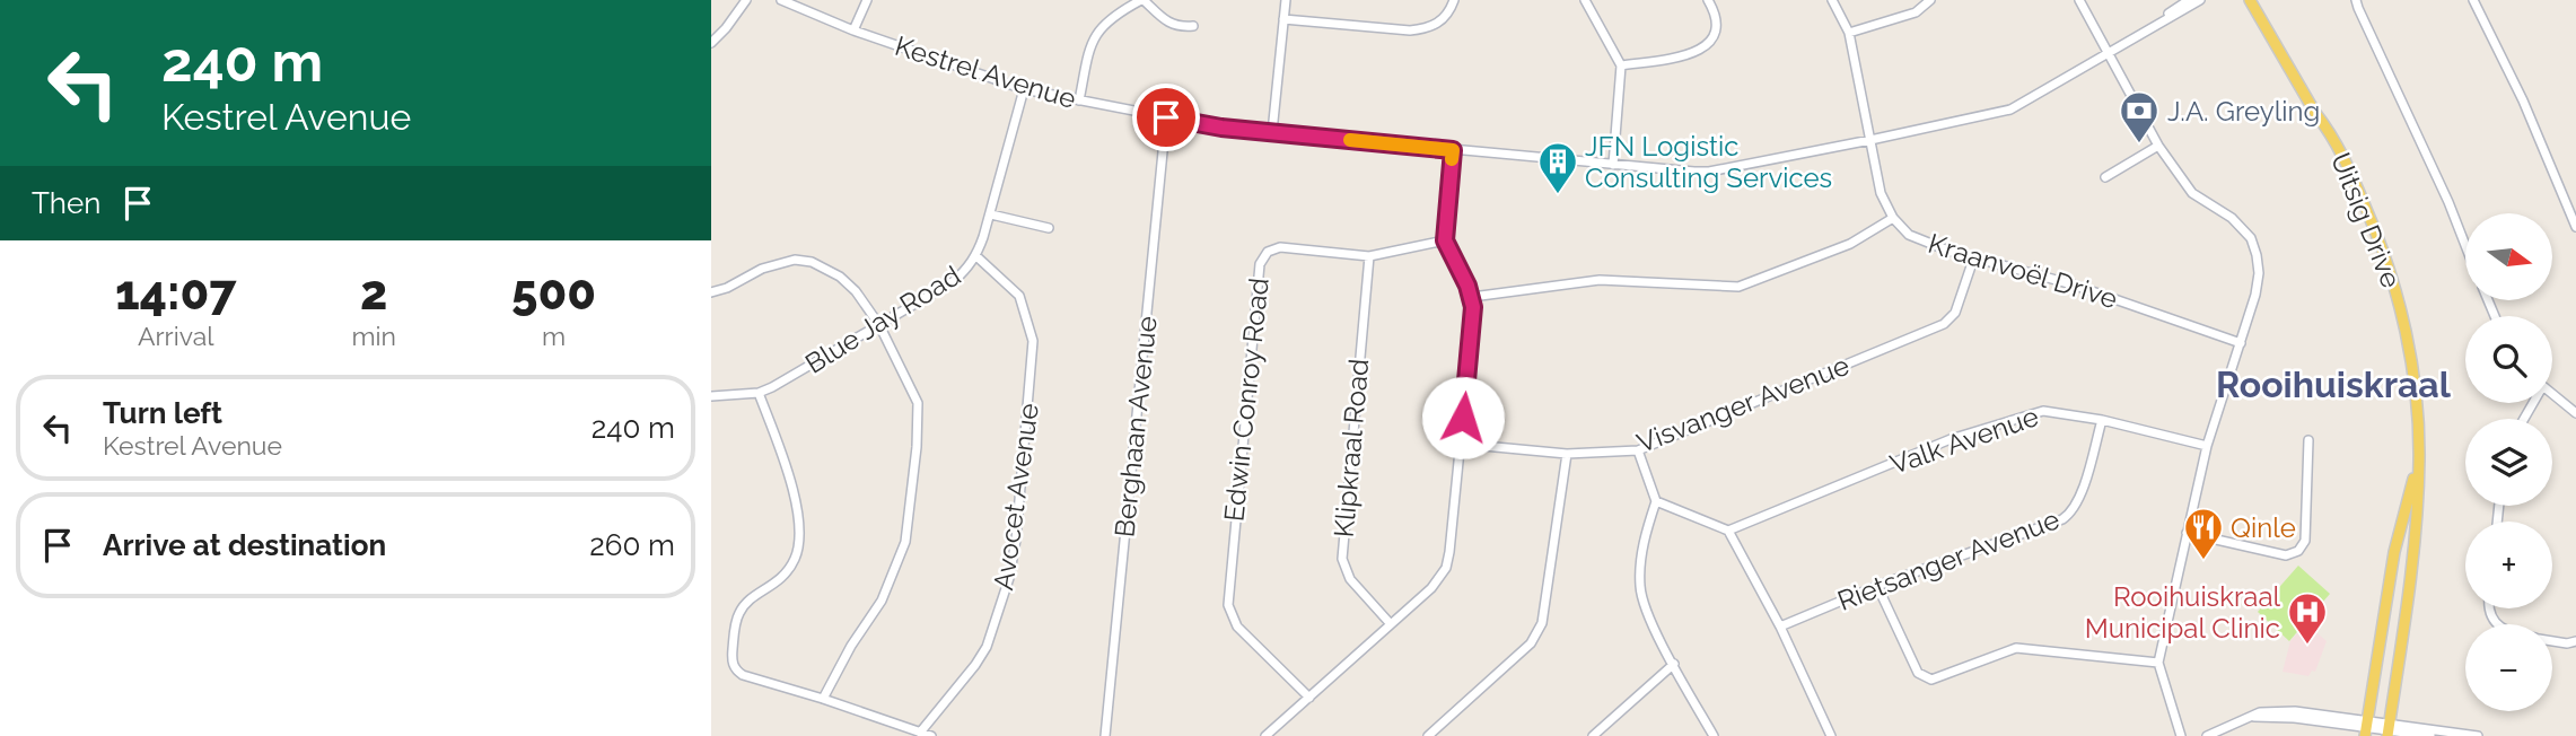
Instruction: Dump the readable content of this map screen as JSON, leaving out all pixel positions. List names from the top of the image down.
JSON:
{
  "streets": {
    "main road": ["Uitsig Drive"],
    "street": [
      "Kestrel Avenue",
      "Kraanvoël Drive",
      "Blue Jay Road",
      "Edwin Conroy Road",
      "Visvanger Avenue",
      "Berghaan Avenue",
      "Valk Avenue",
      "Klipkraal Road",
      "Avocet Avenue",
      "Rietsanger Avenue"
    ]
  },
  "crossings": [
    ["Kestrel Avenue", "Blue Jay Road"],
    ["Kestrel Avenue", "Berghaan Avenue"],
    ["Kraanvoël Drive", "Visvanger Avenue"],
    ["Blue Jay Road", "Avocet Avenue"],
    ["Edwin Conroy Road", "Klipkraal Road"],
    ["Valk Avenue", "Rietsanger Avenue"]
  ],
  "districts": ["Rooihuiskraal"],
  "places": {
    "bank": ["J.A. Greyling"],
    "building": ["JFN Logistic Consulting Services"],
    "restaurant": ["Qinle"],
    "hospital": ["Rooihuiskraal Municipal Clinic"]
  },
  "north": "right",
  "page": {
    "turn": ["240 m", "Kestrel Avenue"],
    "then": "Then",
    "map_buttons": ["+", "−"],
    "eta": [
      "14:07",
      "Arrival",
      "2",
      "min",
      "500",
      "m"
    ],
    "list": [
      {
        "name": "Turn left",
        "note": "Kestrel Avenue",
        "value": "240 m"
      },
      {
        "name": "Arrive at destination",
        "value": "260 m"
      }
    ]
  }
}
